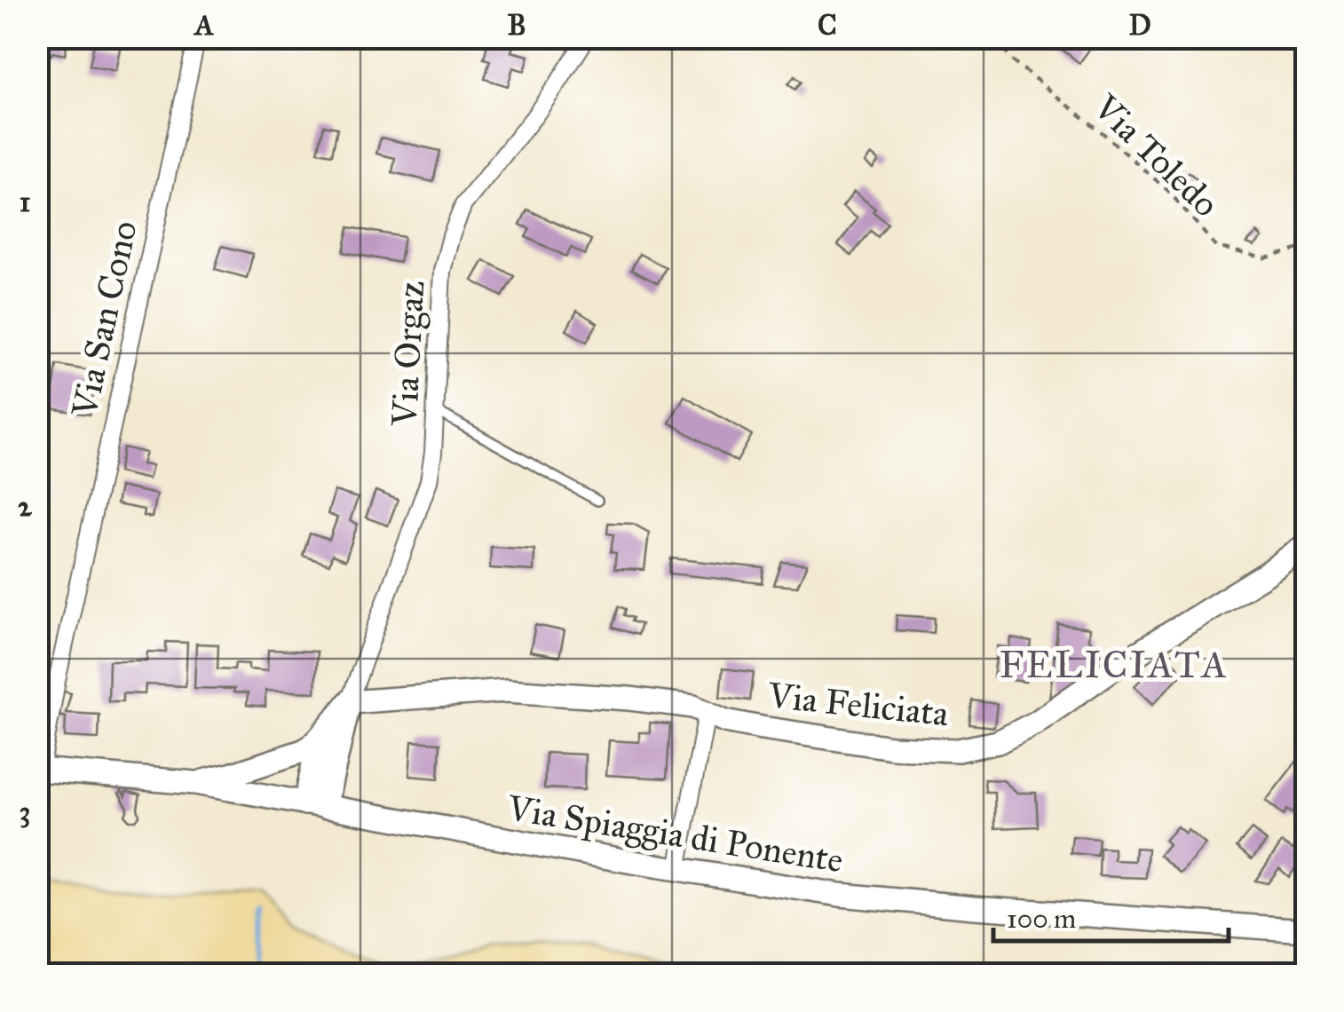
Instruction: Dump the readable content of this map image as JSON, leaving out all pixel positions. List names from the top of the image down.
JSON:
{
  "streets": {
    "street": [
      "Via San Cono",
      "Via Orgaz",
      "Via Feliciata",
      "Via Spiaggia di Ponente"
    ],
    "path": ["Via Toledo"]
  },
  "crossings": [
    ["Via San Cono", "Via Spiaggia di Ponente"],
    ["Via Orgaz", "Via Feliciata"]
  ],
  "districts": ["FELICIATA"],
  "scale_bar": "100 m",
  "grid": {
    "columns": [
      "A",
      "B",
      "C",
      "D"
    ],
    "rows": ["1", "2", "3"]
  }
}
